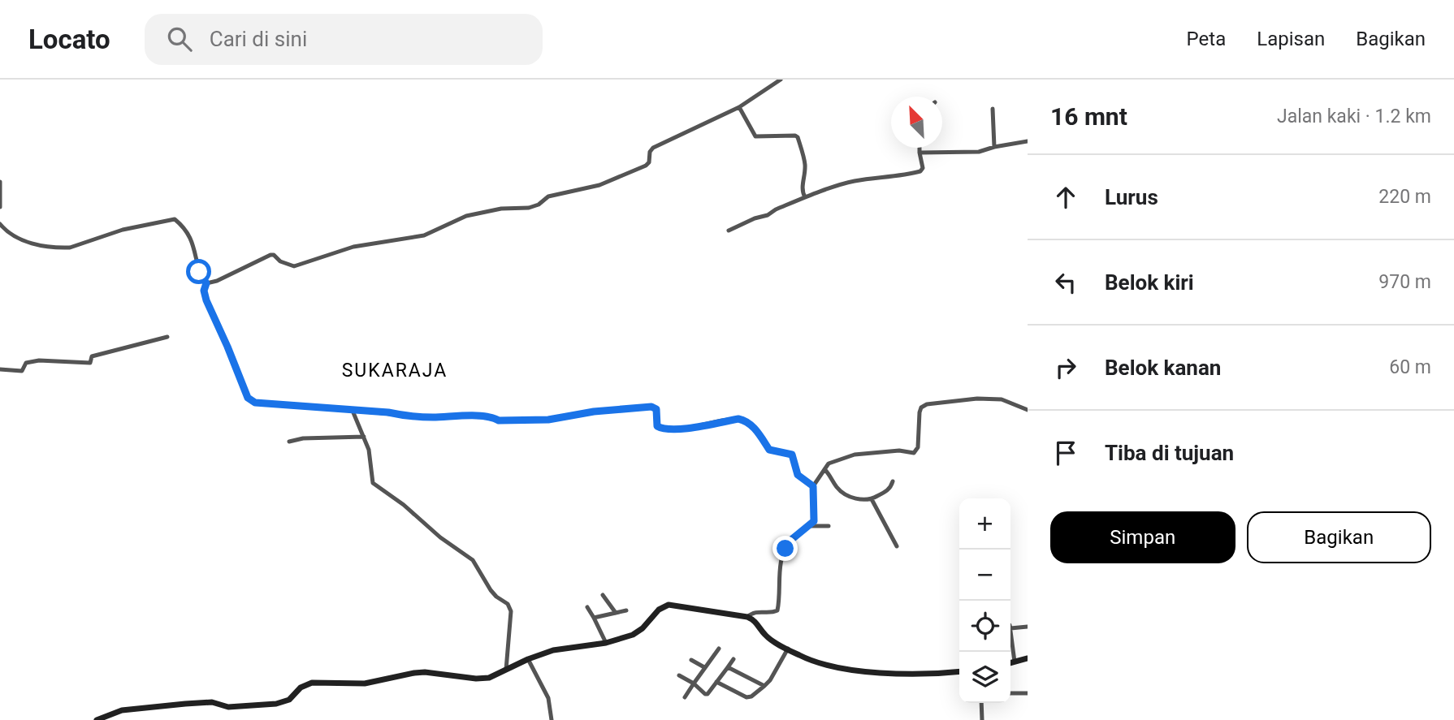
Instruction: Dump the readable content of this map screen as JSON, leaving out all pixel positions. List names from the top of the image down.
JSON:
{
  "districts": ["SUKARAJA"],
  "north": "top left",
  "page": {
    "header": "Locato",
    "search": "Cari di sini",
    "nav": ["Peta", "Lapisan", "Bagikan"],
    "heading": ["16 mnt", "Jalan kaki · 1.2 km"],
    "list": [
      ["Lurus", "220 m"],
      ["Belok kiri", "970 m"],
      ["Belok kanan", "60 m"],
      "Tiba di tujuan"
    ],
    "buttons": ["Simpan", "Bagikan"],
    "map_buttons": ["+", "−"]
  }
}
